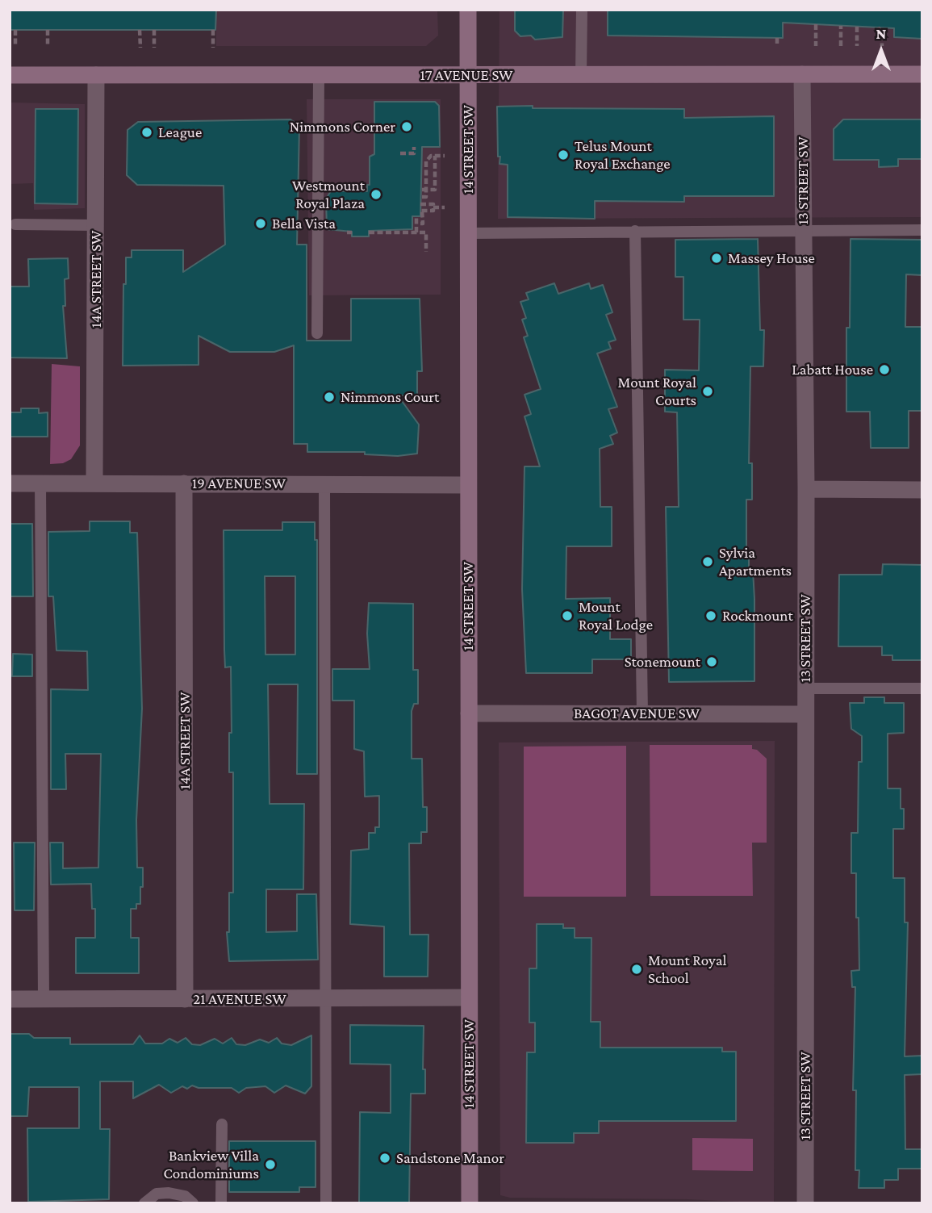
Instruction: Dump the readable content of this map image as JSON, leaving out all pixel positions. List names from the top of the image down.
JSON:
{
  "streets": {
    "main road": ["17 AVENUE SW", "14 STREET SW"],
    "street": [
      "13 STREET SW",
      "14A STREET SW",
      "19 AVENUE SW",
      "BAGOT AVENUE SW",
      "21 AVENUE SW"
    ]
  },
  "crossings": [
    ["17 AVENUE SW", "14 STREET SW"],
    ["17 AVENUE SW", "13 STREET SW"],
    ["17 AVENUE SW", "14A STREET SW"],
    ["14 STREET SW", "19 AVENUE SW"],
    ["14 STREET SW", "BAGOT AVENUE SW"],
    ["14 STREET SW", "21 AVENUE SW"],
    ["13 STREET SW", "BAGOT AVENUE SW"],
    ["14A STREET SW", "19 AVENUE SW"],
    ["14A STREET SW", "21 AVENUE SW"]
  ],
  "places": [
    "Nimmons Corner",
    "League",
    "Telus Mount Royal Exchange",
    "Westmount Royal Plaza",
    "Bella Vista",
    "Massey House",
    "Labatt House",
    "Mount Royal Courts",
    "Nimmons Court",
    "Sylvia Apartments",
    "Mount Royal Lodge",
    "Rockmount",
    "Stonemount",
    "Mount Royal School",
    "Sandstone Manor",
    "Bankview Villa Condominiums"
  ],
  "north": "top"
}
